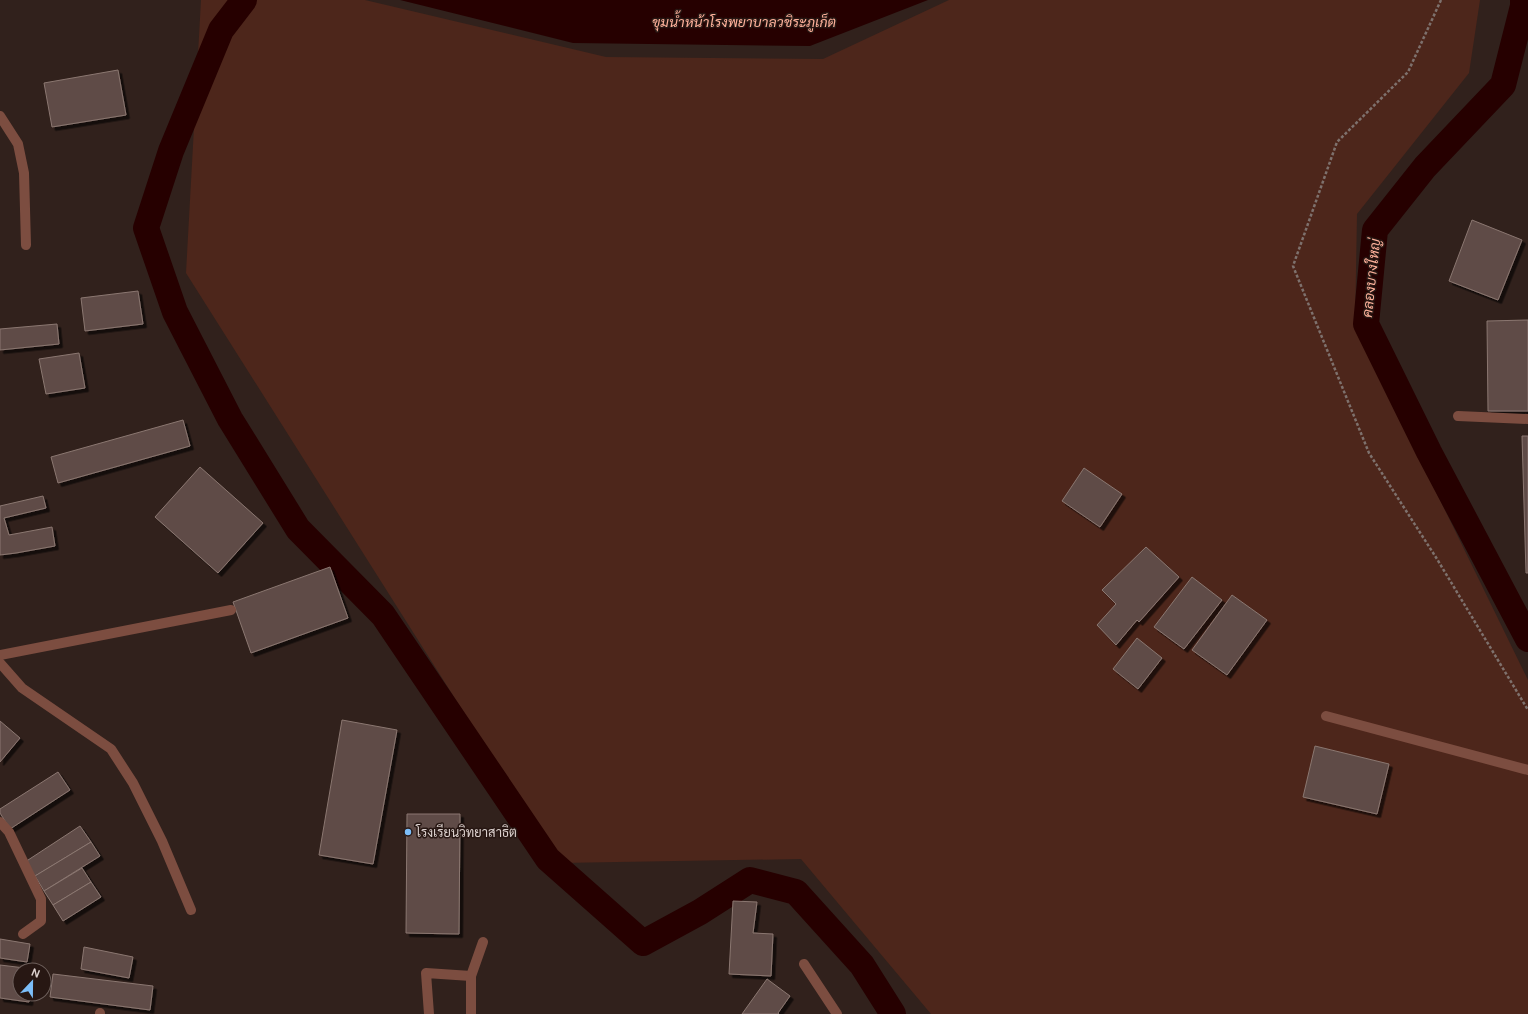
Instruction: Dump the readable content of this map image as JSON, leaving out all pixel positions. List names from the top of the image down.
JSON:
{
  "water": ["ขุมน้ำหน้าโรงพยาบาลวชิระภูเก็ต", "คลองบางใหญ่"],
  "places": ["โรงเรียนวิทยาสาธิต"],
  "north": "top"
}
